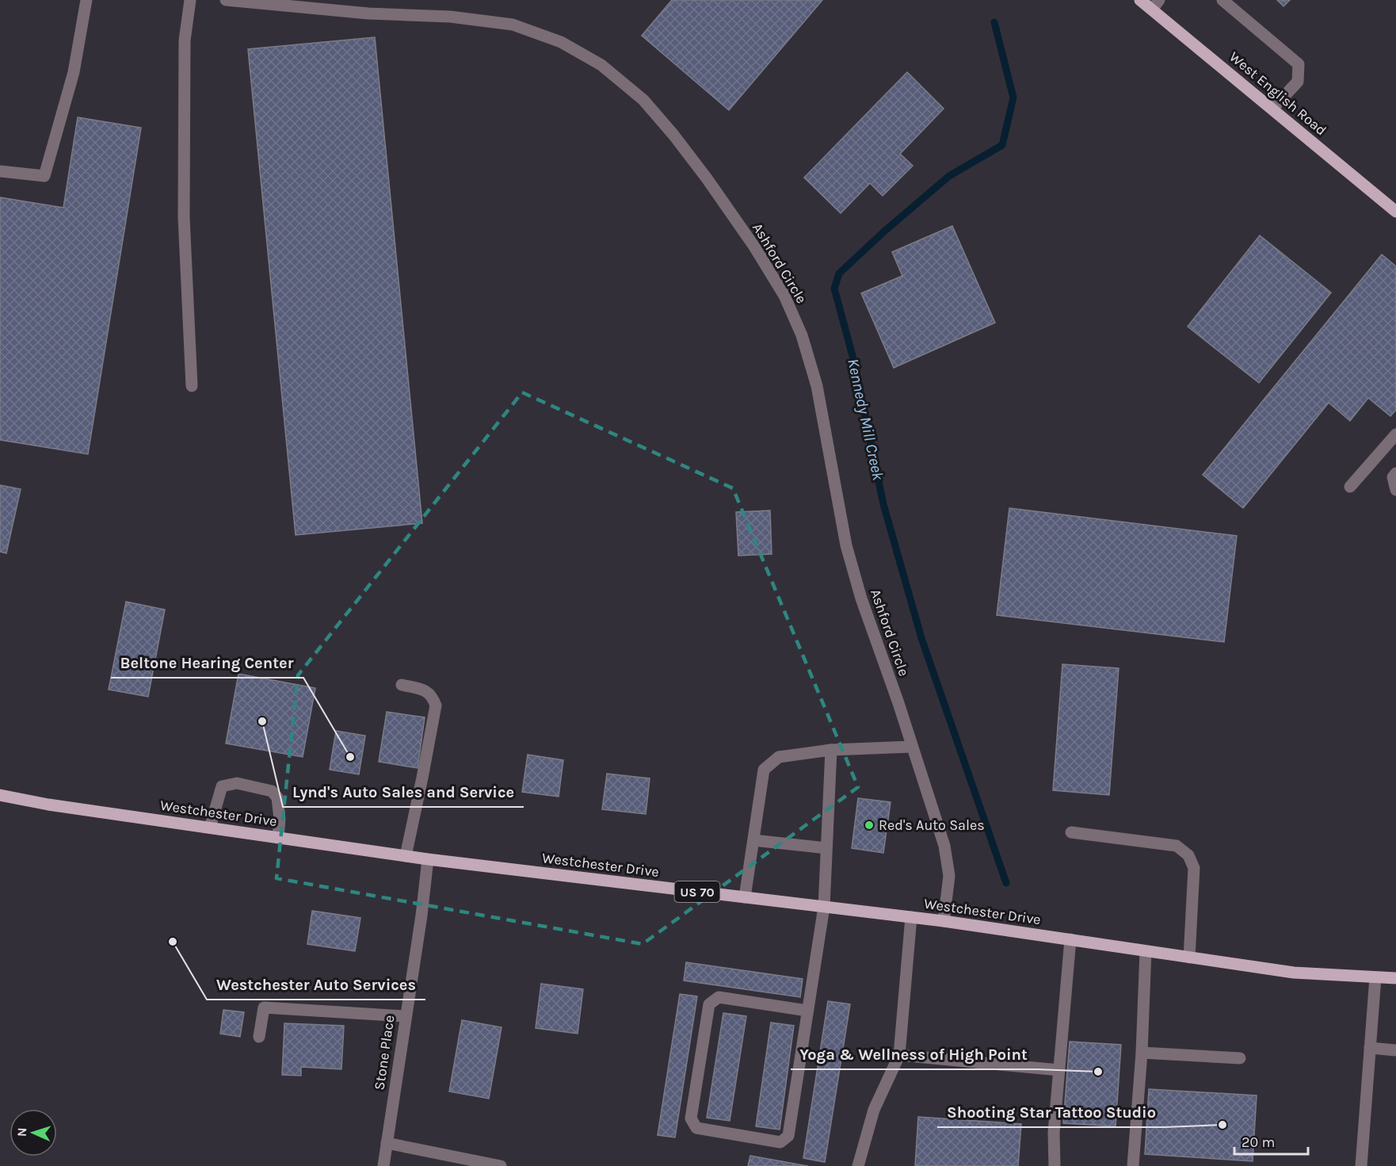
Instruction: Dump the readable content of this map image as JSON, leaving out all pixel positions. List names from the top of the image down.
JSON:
{
  "streets": {
    "main road": ["West English Road", "Westchester Drive", "US 70"],
    "street": ["Ashford Circle", "Stone Place"]
  },
  "crossings": [
    ["Ashford Circle", "Westchester Drive"],
    ["Westchester Drive", "Stone Place"]
  ],
  "water": ["Kennedy Mill Creek"],
  "places": [
    "Lynd's Auto Sales and Service",
    "Beltone Hearing Center",
    "Red's Auto Sales",
    "Westchester Auto Services",
    "Yoga & Wellness of High Point",
    "Shooting Star Tattoo Studio"
  ],
  "scale_bar": "20 m",
  "north": "left"
}
